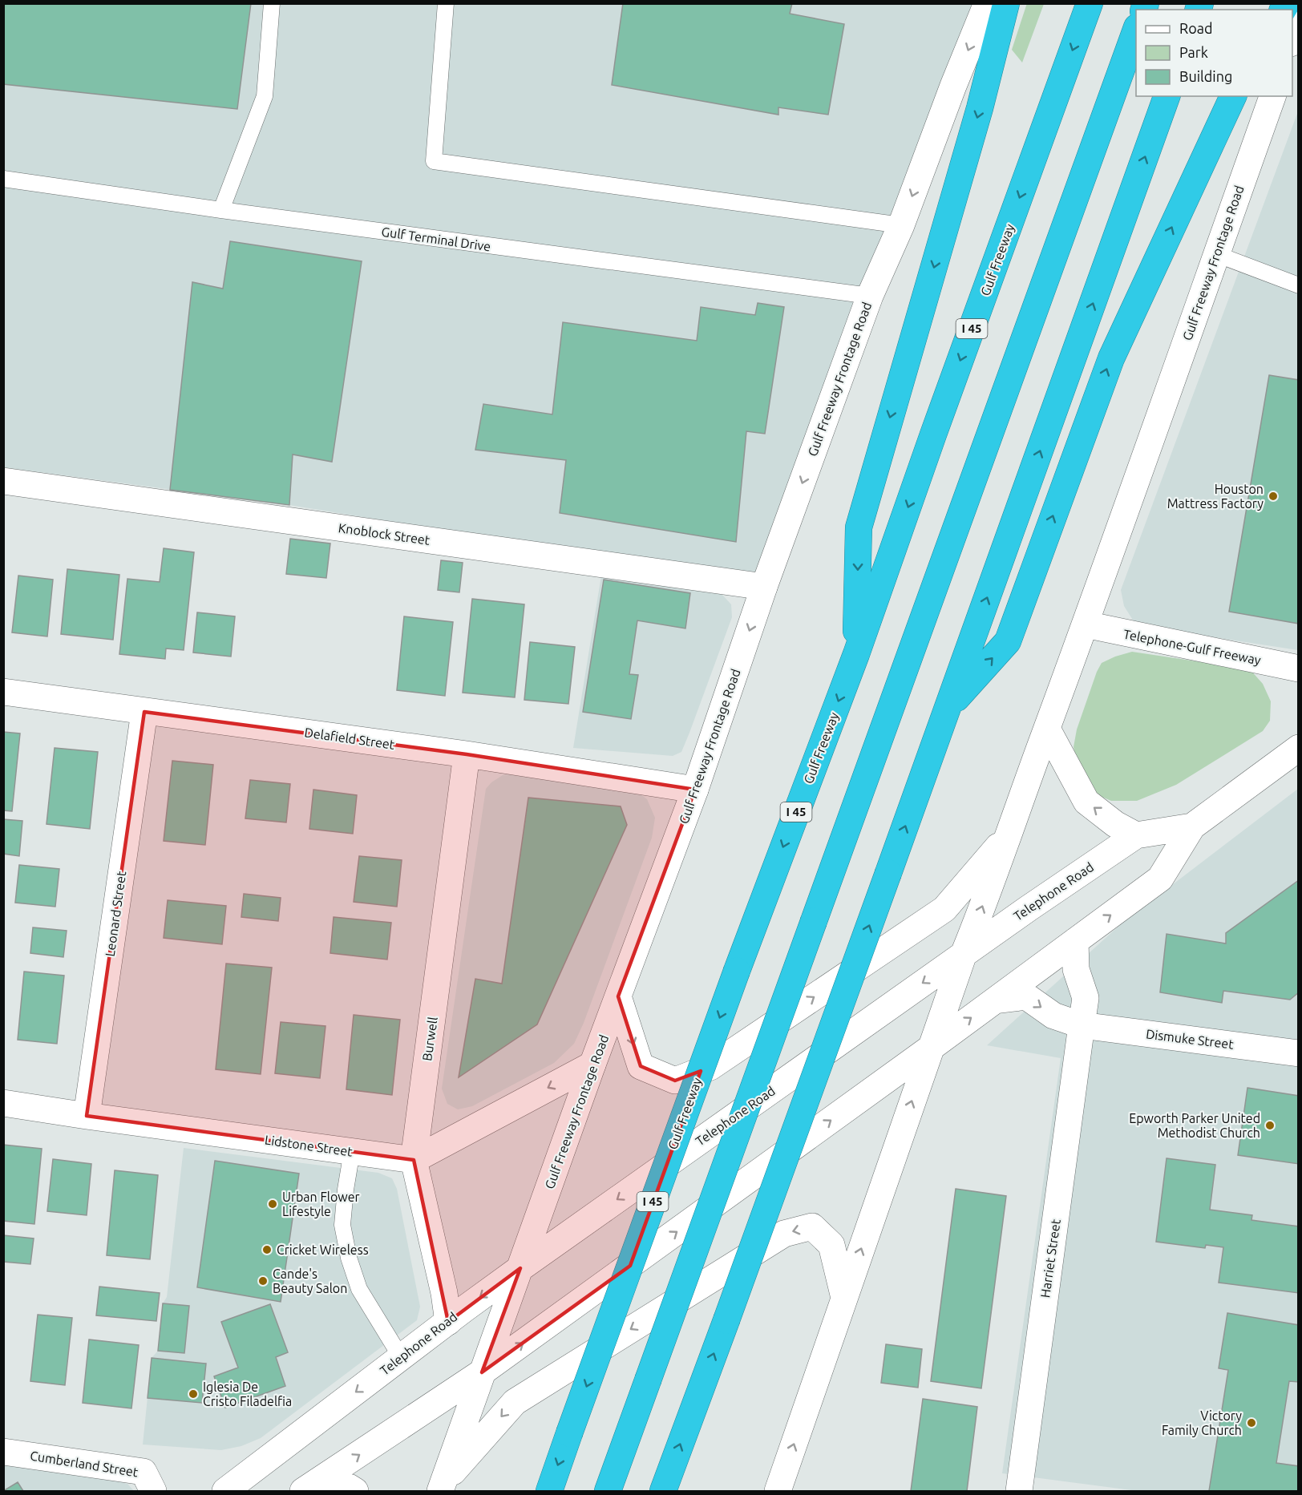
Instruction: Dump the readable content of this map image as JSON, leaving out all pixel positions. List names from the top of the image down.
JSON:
{
  "streets": {
    "highway": ["Gulf Freeway", "I 45"],
    "main road": [
      "Gulf Freeway Frontage Road",
      "Knoblock Street",
      "Telephone-Gulf Freeway",
      "Delafield Street",
      "Telephone Road",
      "Leonard Street",
      "Burwell",
      "Dismuke Street",
      "Lidstone Street",
      "Harriet Street",
      "Cumberland Street"
    ],
    "lane": ["Gulf Terminal Drive"]
  },
  "crossings": [
    ["Gulf Terminal Drive", "Gulf Freeway Frontage Road"],
    ["Gulf Freeway Frontage Road", "Knoblock Street"],
    ["Gulf Freeway Frontage Road", "Telephone-Gulf Freeway"],
    ["Gulf Freeway Frontage Road", "Delafield Street"],
    ["Gulf Freeway Frontage Road", "Telephone Road"],
    ["Delafield Street", "Leonard Street"],
    ["Delafield Street", "Burwell"],
    ["Telephone Road", "Burwell"],
    ["Telephone Road", "Dismuke Street"],
    ["Telephone Road", "Harriet Street"],
    ["Leonard Street", "Lidstone Street"],
    ["Burwell", "Lidstone Street"],
    ["Dismuke Street", "Harriet Street"]
  ],
  "places": [
    "Houston Mattress Factory",
    "Epworth Parker United Methodist Church",
    "Urban Flower Lifestyle",
    "Cricket Wireless",
    "Cande's Beauty Salon",
    "Iglesia De Cristo Filadelfia",
    "Victory Family Church"
  ],
  "legend": ["Road", "Park", "Building"]
}
